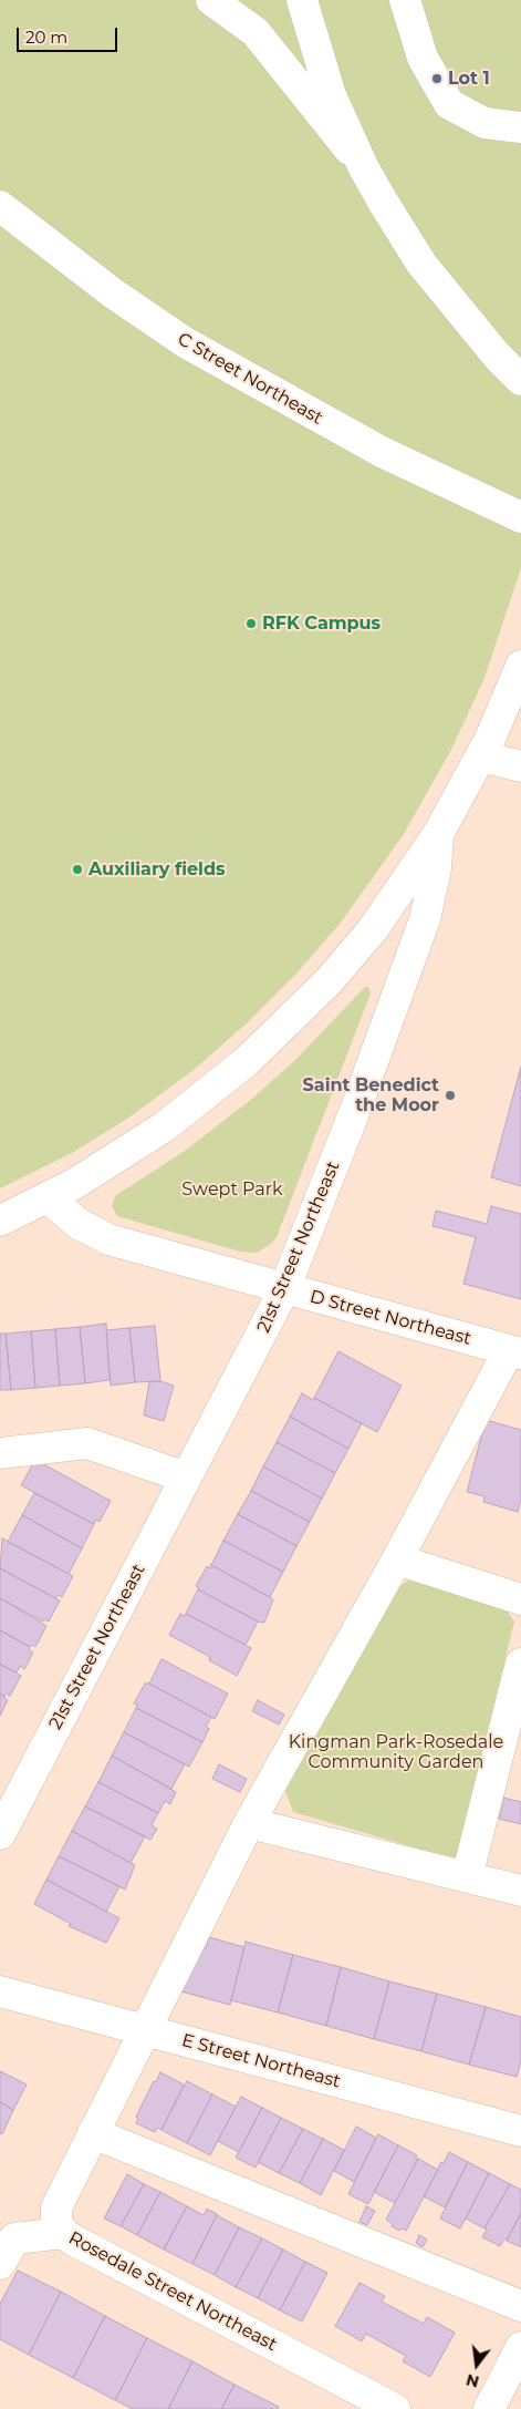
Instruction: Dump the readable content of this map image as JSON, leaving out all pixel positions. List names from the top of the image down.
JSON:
{
  "streets": {
    "street": [
      "C Street Northeast",
      "21st Street Northeast",
      "D Street Northeast",
      "E Street Northeast",
      "Rosedale Street Northeast"
    ]
  },
  "crossings": [
    ["21st Street Northeast", "D Street Northeast"],
    ["D Street Northeast", "Rosedale Street Northeast"],
    ["E Street Northeast", "Rosedale Street Northeast"]
  ],
  "parks": ["Swept Park", "Kingman Park-Rosedale Community Garden"],
  "places": [
    "Lot 1",
    "RFK Campus",
    "Auxiliary fields",
    "Saint Benedict the Moor"
  ],
  "scale_bar": "20 m",
  "north": "bottom"
}
